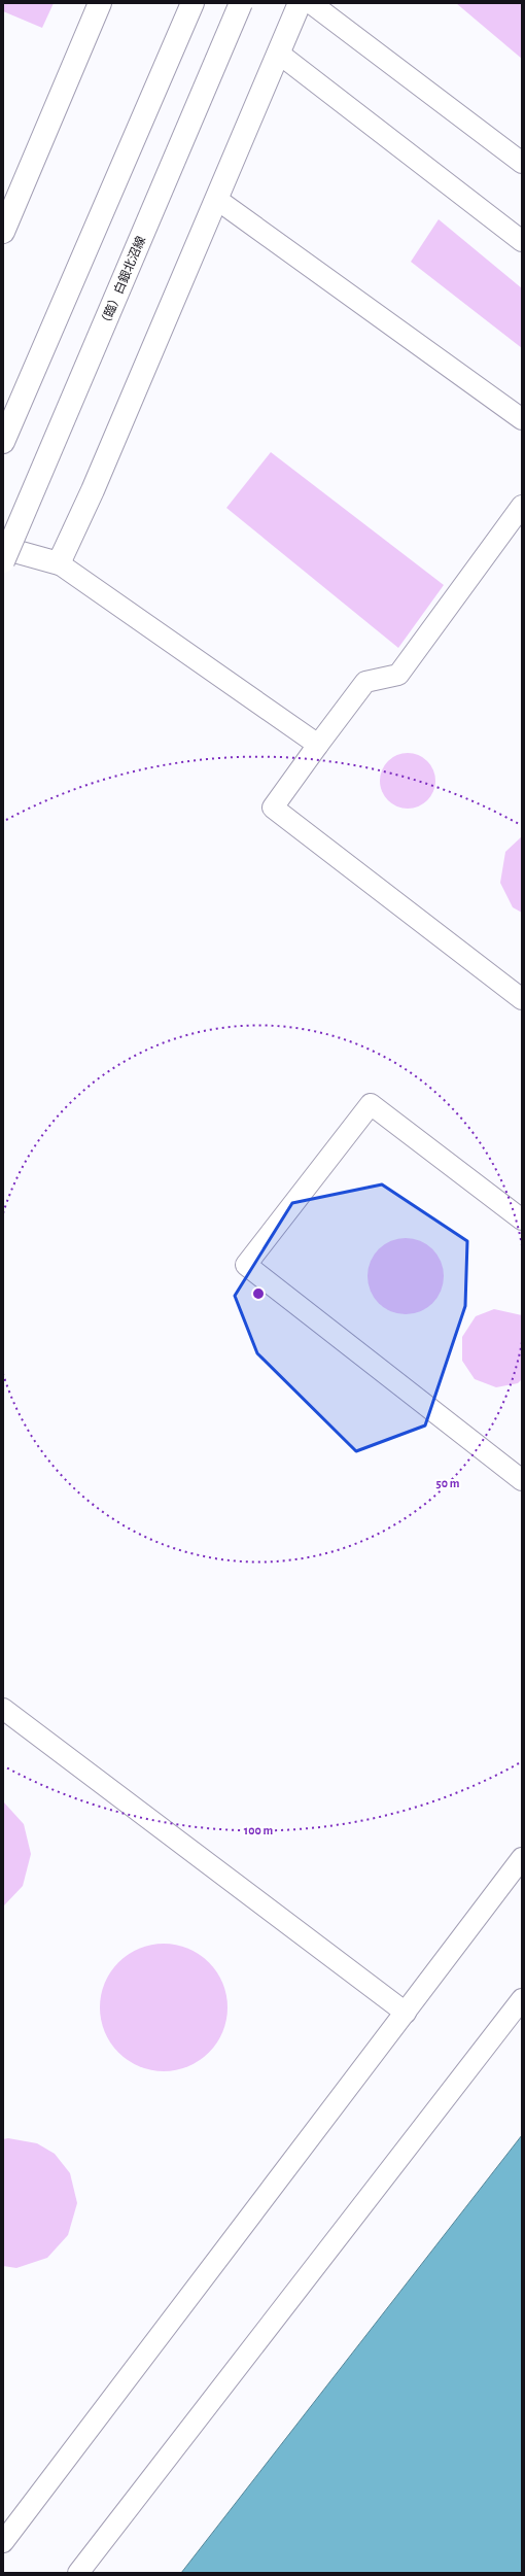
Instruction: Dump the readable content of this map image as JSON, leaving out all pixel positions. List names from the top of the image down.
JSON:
{
  "streets": {
    "street": ["（臨）白銀北沼線"]
  },
  "rings": ["50 m", "100 m"]
}
